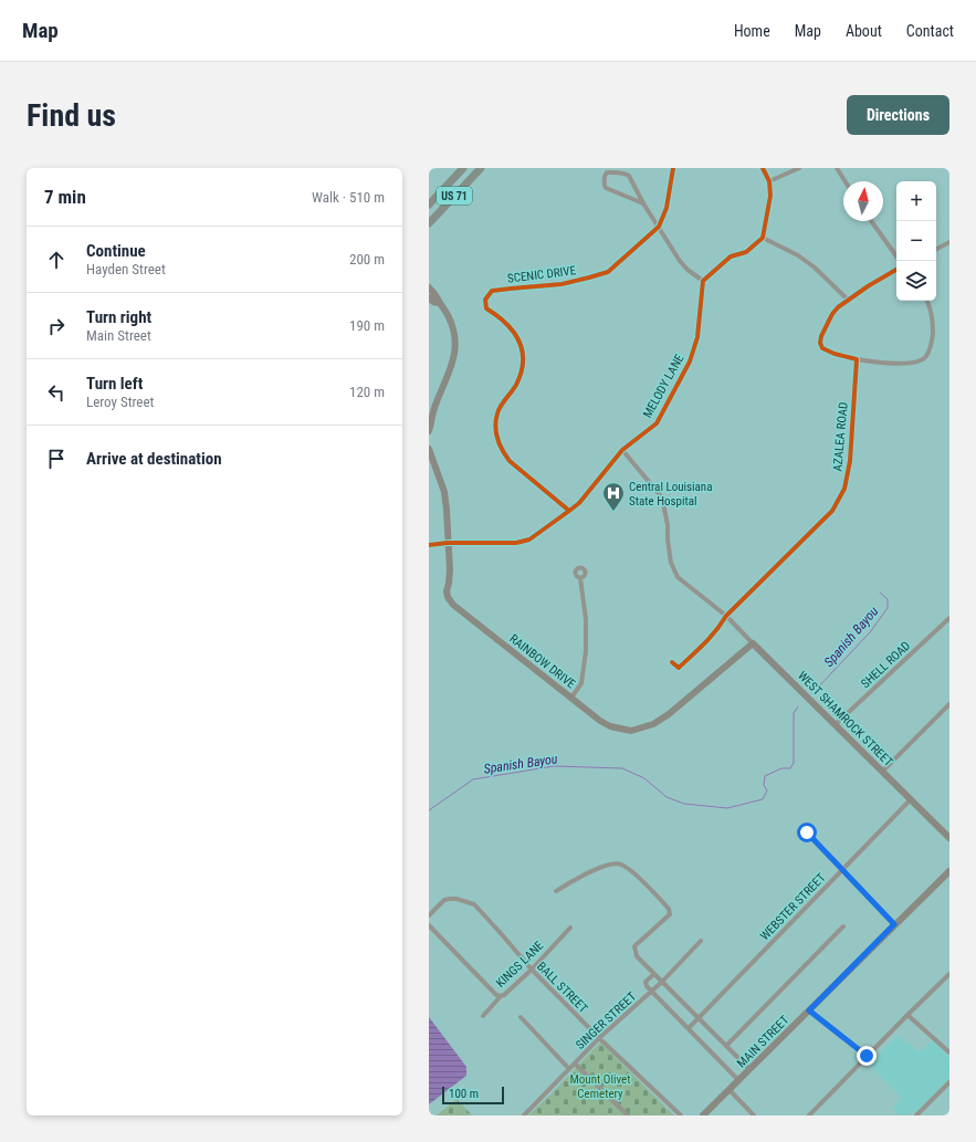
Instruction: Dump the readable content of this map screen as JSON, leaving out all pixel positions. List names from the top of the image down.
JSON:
{
  "streets": {
    "highway": ["US 71"],
    "street": [
      "SCENIC DRIVE",
      "MELODY LANE",
      "AZALEA ROAD",
      "RAINBOW DRIVE",
      "SHELL ROAD",
      "WEST SHAMROCK STREET",
      "WEBSTER STREET",
      "KINGS LANE",
      "BALL STREET",
      "SINGER STREET",
      "MAIN STREET"
    ]
  },
  "crossings": [
    ["SCENIC DRIVE", "MELODY LANE"],
    ["MELODY LANE", "RAINBOW DRIVE"],
    ["MELODY LANE", "WEST SHAMROCK STREET"],
    ["AZALEA ROAD", "WEST SHAMROCK STREET"],
    ["RAINBOW DRIVE", "WEST SHAMROCK STREET"],
    ["SHELL ROAD", "WEST SHAMROCK STREET"],
    ["WEST SHAMROCK STREET", "WEBSTER STREET"],
    ["KINGS LANE", "BALL STREET"],
    ["BALL STREET", "SINGER STREET"]
  ],
  "water": ["Spanish Bayou"],
  "parks": ["Mount Olivet Cemetery"],
  "places": {
    "hospital": ["Central Louisiana State Hospital"]
  },
  "scale_bar": "100 m",
  "north": "top",
  "page": {
    "header": "Map",
    "nav": [
      "Home",
      "Map",
      "About",
      "Contact"
    ],
    "buttons": "Directions",
    "title": "Find us",
    "heading": ["7 min", "Walk · 510 m"],
    "map_buttons": ["+", "−"],
    "list": [
      ["Continue", "Hayden Street", "200 m"],
      ["Turn right", "Main Street", "190 m"],
      ["Turn left", "Leroy Street", "120 m"],
      "Arrive at destination"
    ],
    "scale": "100 m"
  }
}
